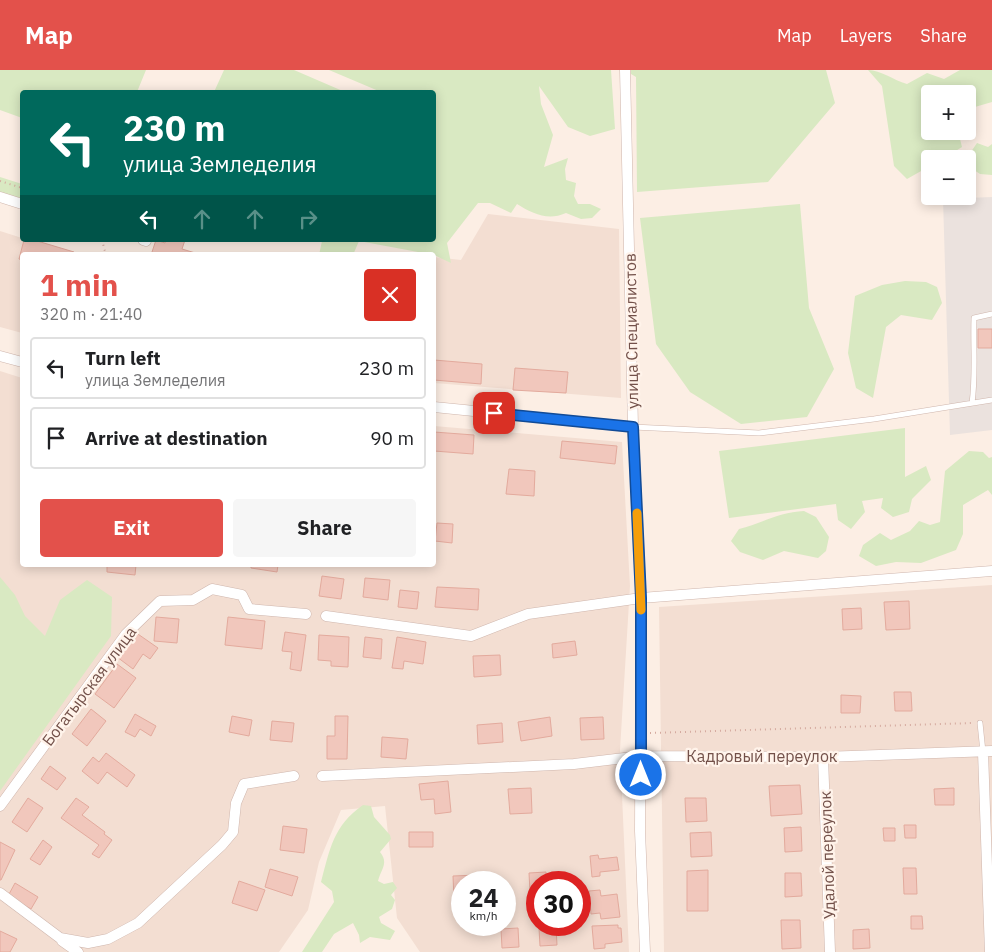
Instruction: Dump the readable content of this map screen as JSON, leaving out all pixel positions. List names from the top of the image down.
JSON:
{
  "streets": {
    "street": [
      "улица Специалистов",
      "Богатырская улица",
      "Кадровый переулок",
      "Удалой переулок"
    ]
  },
  "crossings": [
    ["улица Специалистов", "Кадровый переулок"],
    ["Кадровый переулок", "Удалой переулок"]
  ],
  "page": {
    "header": "Map",
    "nav": ["Map", "Layers", "Share"],
    "map_buttons": ["+", "−"],
    "turn": ["230 m", "улица Земледелия"],
    "heading": ["1 min", "320 m · 21:40"],
    "list": [
      {
        "name": "Turn left",
        "note": "улица Земледелия",
        "value": "230 m"
      },
      {
        "name": "Arrive at destination",
        "value": "90 m"
      }
    ],
    "buttons": ["Exit", "Share"],
    "speed": "24 km/h",
    "limit": "30"
  }
}
